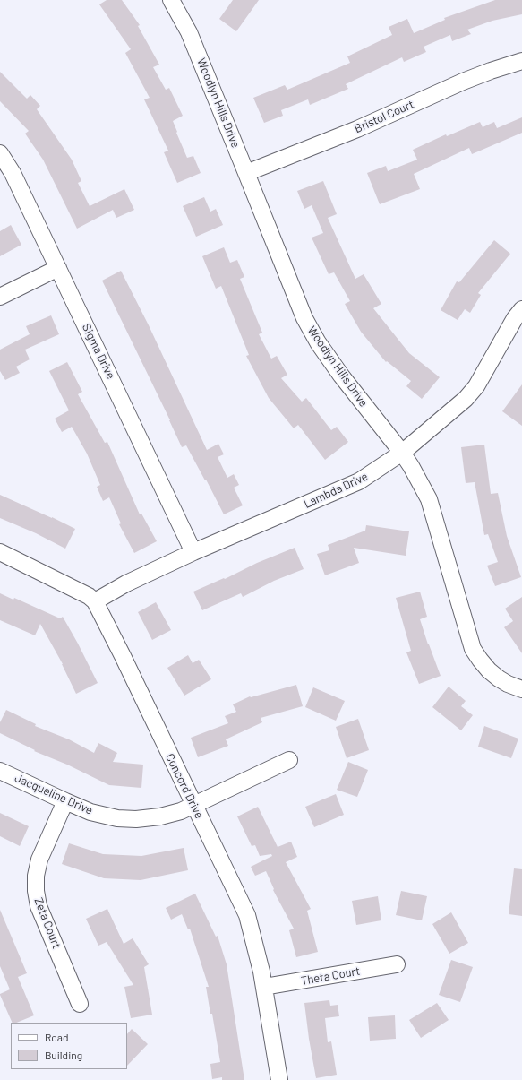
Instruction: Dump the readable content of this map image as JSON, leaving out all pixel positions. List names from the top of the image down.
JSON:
{
  "streets": {
    "street": [
      "Woodlyn Hills Drive",
      "Bristol Court",
      "Sigma Drive",
      "Lambda Drive",
      "Concord Drive",
      "Jacqueline Drive",
      "Zeta Court",
      "Theta Court"
    ]
  },
  "crossings": [
    ["Woodlyn Hills Drive", "Bristol Court"],
    ["Woodlyn Hills Drive", "Lambda Drive"],
    ["Sigma Drive", "Lambda Drive"],
    ["Lambda Drive", "Concord Drive"],
    ["Concord Drive", "Jacqueline Drive"],
    ["Concord Drive", "Theta Court"],
    ["Jacqueline Drive", "Zeta Court"]
  ],
  "legend": ["Road", "Building"]
}
